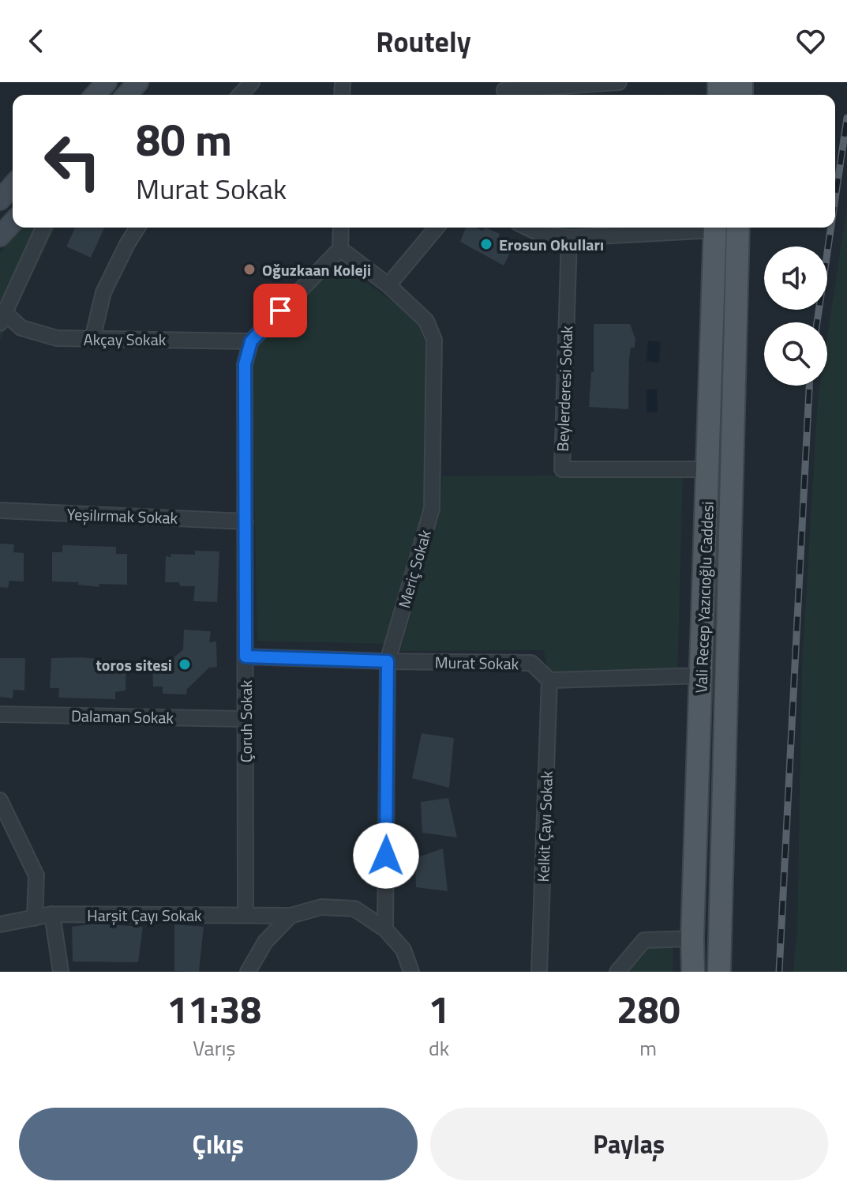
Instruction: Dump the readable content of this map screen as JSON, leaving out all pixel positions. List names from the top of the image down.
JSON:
{
  "streets": {
    "main road": ["Vali Recep Yazıcıoğlu Caddesi"],
    "street": [
      "Akçay Sokak",
      "Beylerderesi Sokak",
      "Yeşilırmak Sokak",
      "Meriç Sokak",
      "Murat Sokak",
      "Dalaman Sokak",
      "Çoruh Sokak",
      "Kelkit Çayı Sokak",
      "Harşit Çayı Sokak"
    ]
  },
  "crossings": [
    ["Akçay Sokak", "Çoruh Sokak"],
    ["Beylerderesi Sokak", "Vali Recep Yazıcıoğlu Caddesi"],
    ["Yeşilırmak Sokak", "Çoruh Sokak"],
    ["Meriç Sokak", "Murat Sokak"],
    ["Murat Sokak", "Çoruh Sokak"],
    ["Murat Sokak", "Kelkit Çayı Sokak"],
    ["Dalaman Sokak", "Çoruh Sokak"],
    ["Çoruh Sokak", "Harşit Çayı Sokak"]
  ],
  "places": ["Erosun Okulları", "Oğuzkaan Koleji", "toros sitesi"],
  "page": {
    "header": "Routely",
    "turn": ["80 m", "Murat Sokak"],
    "eta": [
      "11:38",
      "Varış",
      "1",
      "dk",
      "280",
      "m"
    ],
    "buttons": ["Çıkış", "Paylaş"]
  }
}
